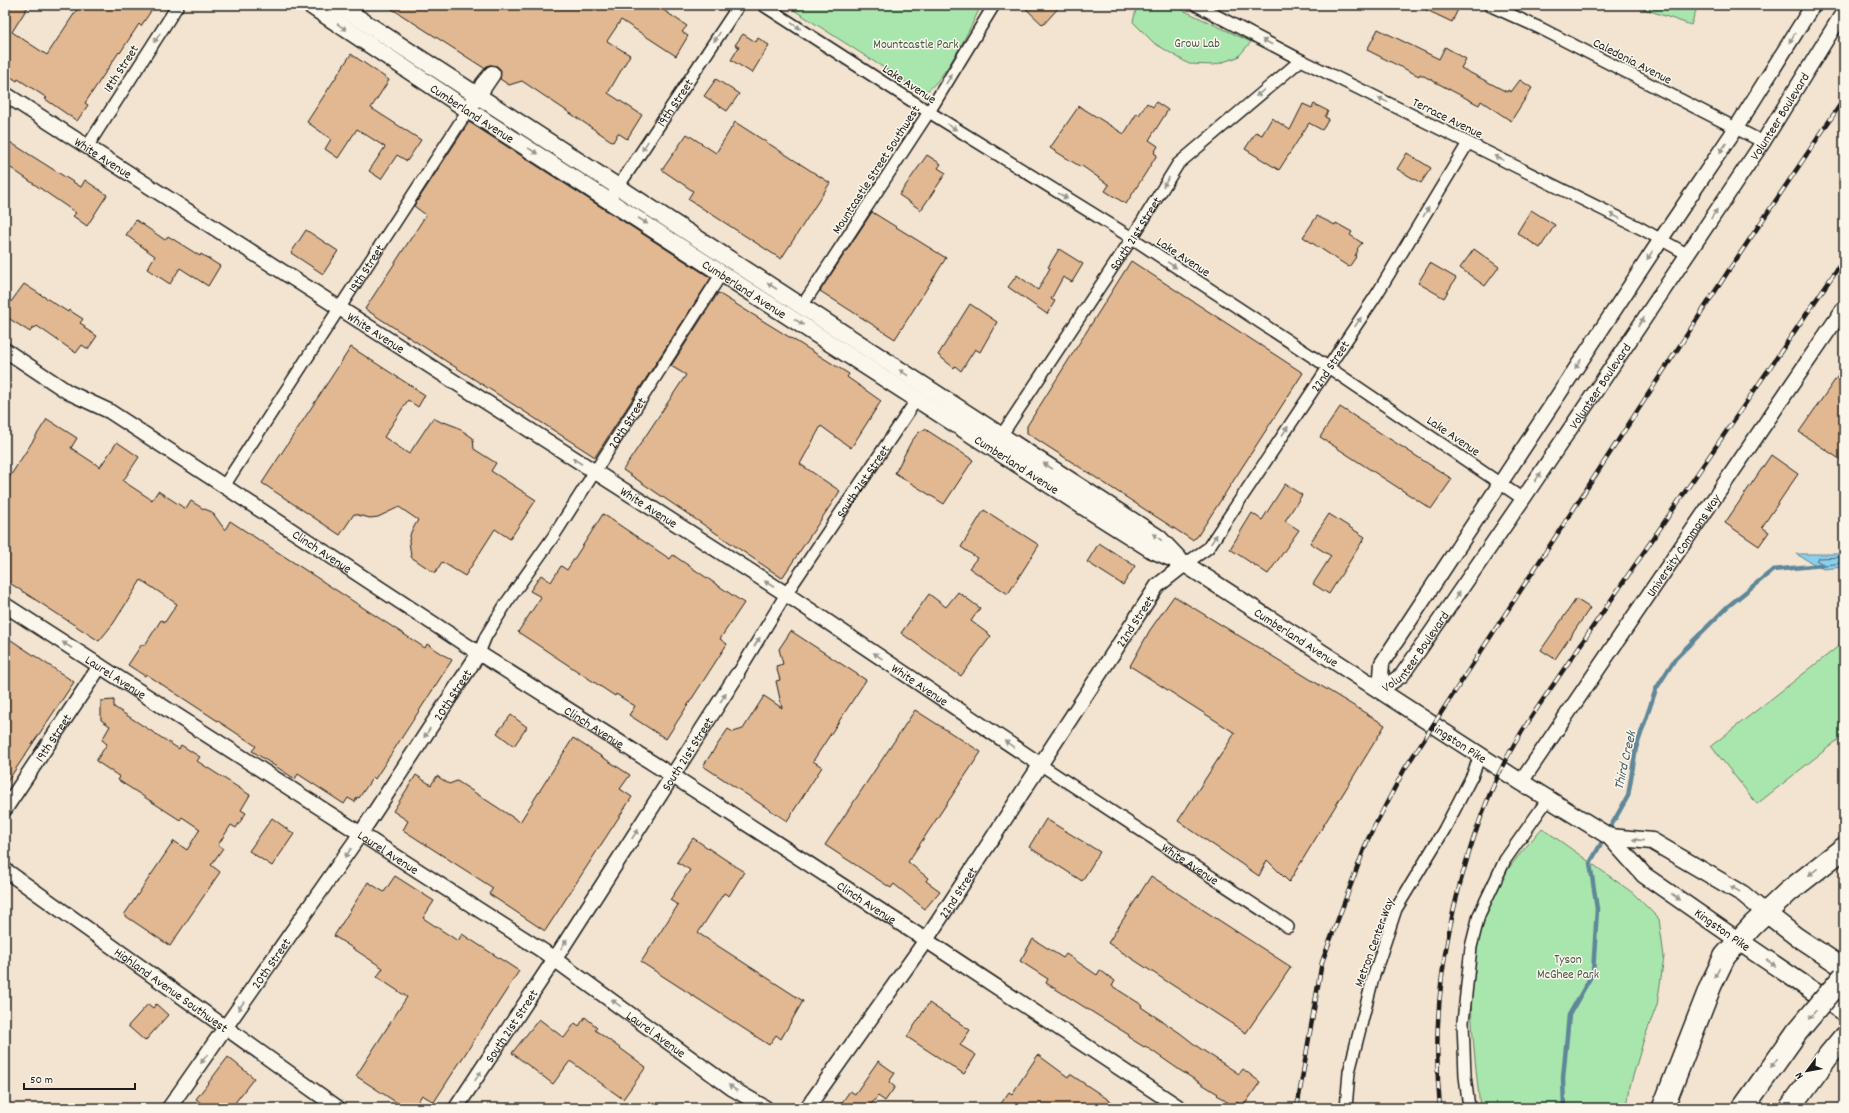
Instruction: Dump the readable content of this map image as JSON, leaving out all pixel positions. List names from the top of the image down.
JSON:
{
  "streets": {
    "main road": ["Cumberland Avenue", "Kingston Pike"],
    "street": [
      "Caledonia Avenue",
      "18th Street",
      "Lake Avenue",
      "19th Street",
      "Volunteer Boulevard",
      "Terrace Avenue",
      "White Avenue",
      "Mountcastle Street Southwest",
      "South 21st Street",
      "22nd Street",
      "20th Street",
      "University Commons Way",
      "Clinch Avenue",
      "Laurel Avenue",
      "Metron Center Way",
      "Highland Avenue Southwest"
    ]
  },
  "crossings": [
    ["Caledonia Avenue", "Volunteer Boulevard"],
    ["18th Street", "White Avenue"],
    ["Lake Avenue", "Volunteer Boulevard"],
    ["Lake Avenue", "Mountcastle Street Southwest"],
    ["Lake Avenue", "South 21st Street"],
    ["Lake Avenue", "22nd Street"],
    ["19th Street", "Cumberland Avenue"],
    ["19th Street", "White Avenue"],
    ["19th Street", "Clinch Avenue"],
    ["19th Street", "Laurel Avenue"],
    ["Cumberland Avenue", "Volunteer Boulevard"],
    ["Cumberland Avenue", "Mountcastle Street Southwest"],
    ["Cumberland Avenue", "South 21st Street"],
    ["Cumberland Avenue", "22nd Street"],
    ["Cumberland Avenue", "20th Street"],
    ["Cumberland Avenue", "Kingston Pike"],
    ["Volunteer Boulevard", "Terrace Avenue"],
    ["Terrace Avenue", "South 21st Street"],
    ["Terrace Avenue", "22nd Street"],
    ["White Avenue", "South 21st Street"],
    ["White Avenue", "22nd Street"],
    ["White Avenue", "20th Street"],
    ["South 21st Street", "Clinch Avenue"],
    ["South 21st Street", "Laurel Avenue"],
    ["22nd Street", "Clinch Avenue"],
    ["20th Street", "Clinch Avenue"],
    ["20th Street", "Laurel Avenue"],
    ["20th Street", "Highland Avenue Southwest"],
    ["University Commons Way", "Kingston Pike"],
    ["Kingston Pike", "Metron Center Way"]
  ],
  "one_way": [
    "18th Street",
    "Lake Avenue",
    "Terrace Avenue",
    "White Avenue",
    "Mountcastle Street Southwest",
    "22nd Street",
    "20th Street",
    "Laurel Avenue"
  ],
  "water": ["Third Creek"],
  "parks": ["Grow Lab", "Mountcastle Park", "Tyson McGhee Park"],
  "scale_bar": "50 m",
  "north": "bottom left"
}
